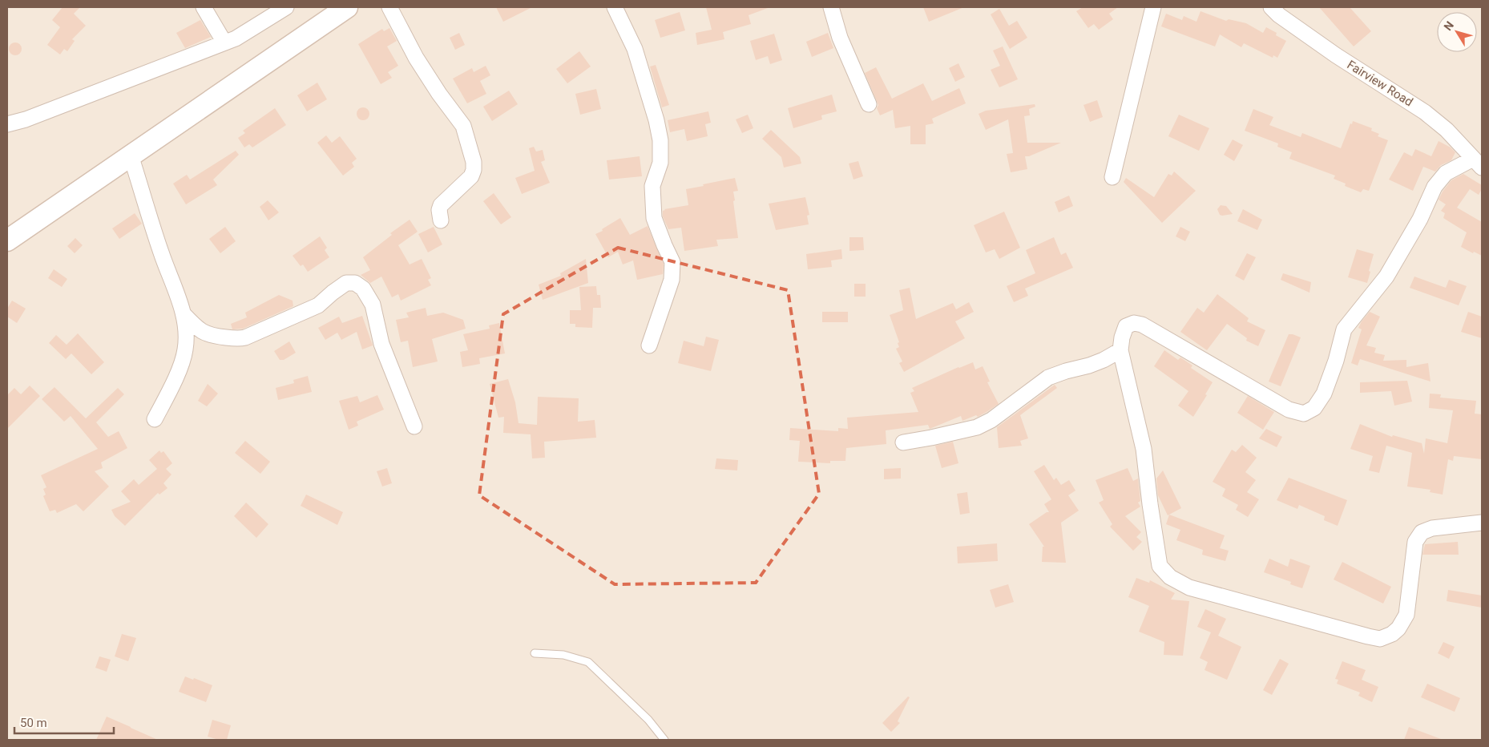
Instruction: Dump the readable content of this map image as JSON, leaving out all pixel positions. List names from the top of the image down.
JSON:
{
  "streets": {
    "street": ["Fairview Road"]
  },
  "scale_bar": "50 m",
  "north": "top left"
}
